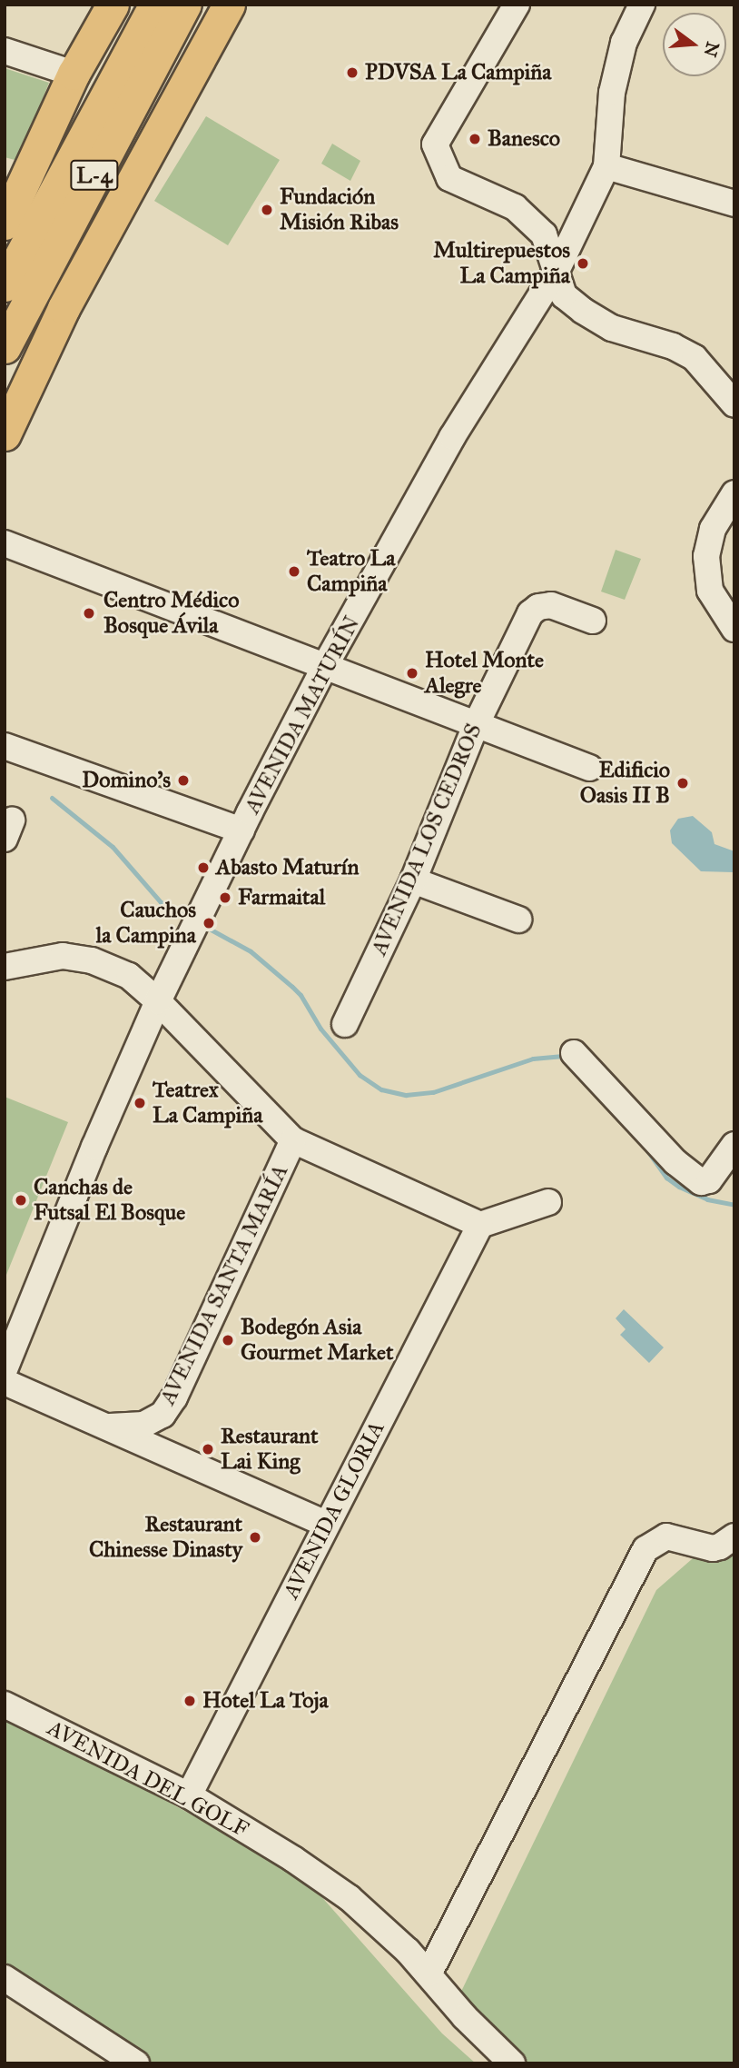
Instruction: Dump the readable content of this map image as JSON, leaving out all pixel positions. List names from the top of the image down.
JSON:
{
  "streets": {
    "main road": ["L-4"],
    "street": [
      "AVENIDA MATURÍN",
      "AVENIDA LOS CEDROS",
      "AVENIDA SANTA MARÍA",
      "AVENIDA GLORIA",
      "AVENIDA DEL GOLF"
    ]
  },
  "crossings": [
    ["AVENIDA GLORIA", "AVENIDA DEL GOLF"]
  ],
  "places": [
    "PDVSA La Campiña",
    "Banesco",
    "Fundación Misión Ribas",
    "Multirepuestos La Campiña",
    "Teatro La Campiña",
    "Centro Médico Bosque Ávila",
    "Hotel Monte Alegre",
    "Domino's",
    "Edificio Oasis II B",
    "Abasto Maturín",
    "Farmaital",
    "Cauchos la Campina",
    "Teatrex La Campiña",
    "Canchas de Futsal El Bosque",
    "Bodegón Asia Gourmet Market",
    "Restaurant Lai King",
    "Restaurant Chinesse Dinasty",
    "Hotel La Toja"
  ],
  "north": "right"
}
